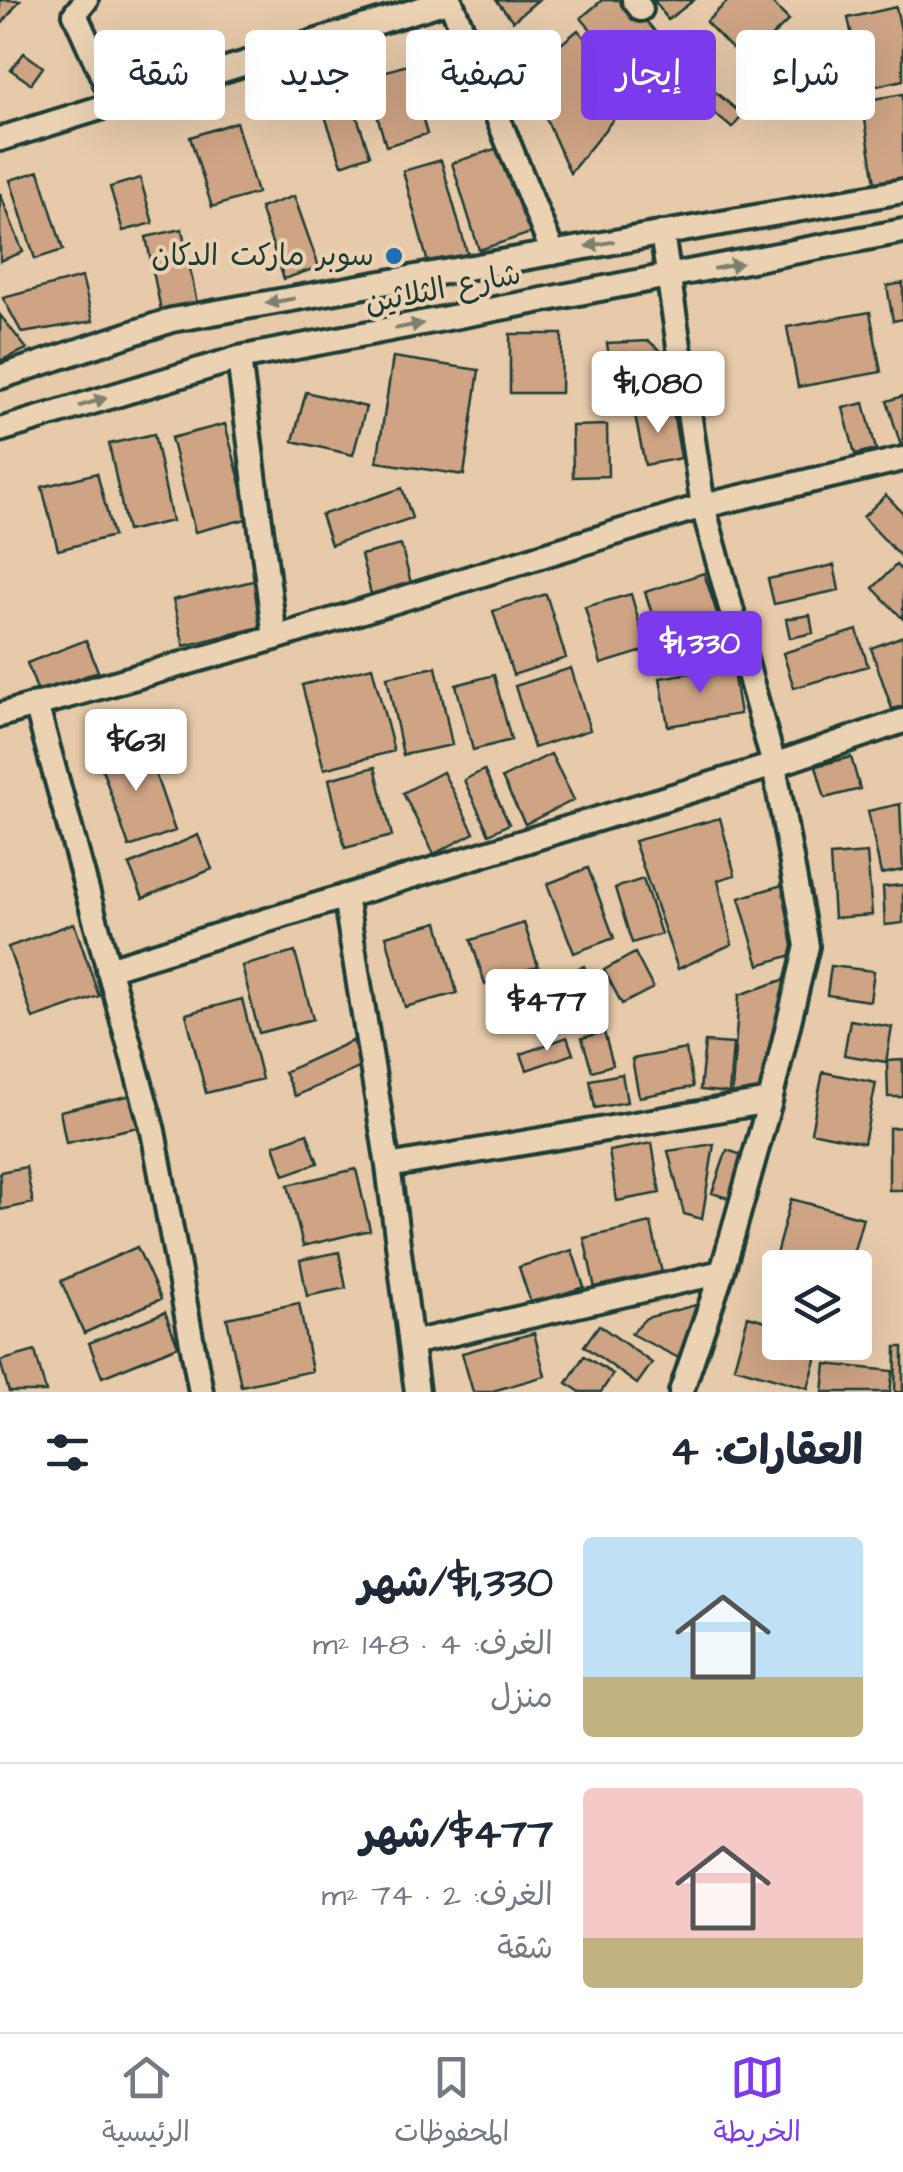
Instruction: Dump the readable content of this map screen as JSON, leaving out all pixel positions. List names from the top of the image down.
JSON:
{
  "streets": {
    "street": ["شارع الثلاثين"]
  },
  "places": ["سوبر ماركت الدكان"],
  "page": {
    "chip": [
      "شراء",
      "إيجار",
      "تصفية",
      "جديد",
      "شقة"
    ],
    "price": [
      "$1,080",
      "$1,330",
      "$631",
      "$477"
    ],
    "heading": "العقارات: 4",
    "list": [
      {
        "name": "$1,330/شهر",
        "note": "الغرف: 4 · 148 m² · منزل"
      },
      {
        "name": "$477/شهر",
        "note": "الغرف: 2 · 74 m² · شقة"
      }
    ],
    "tabs": ["الخريطة", "المحفوظات", "الرئيسية"]
  }
}
